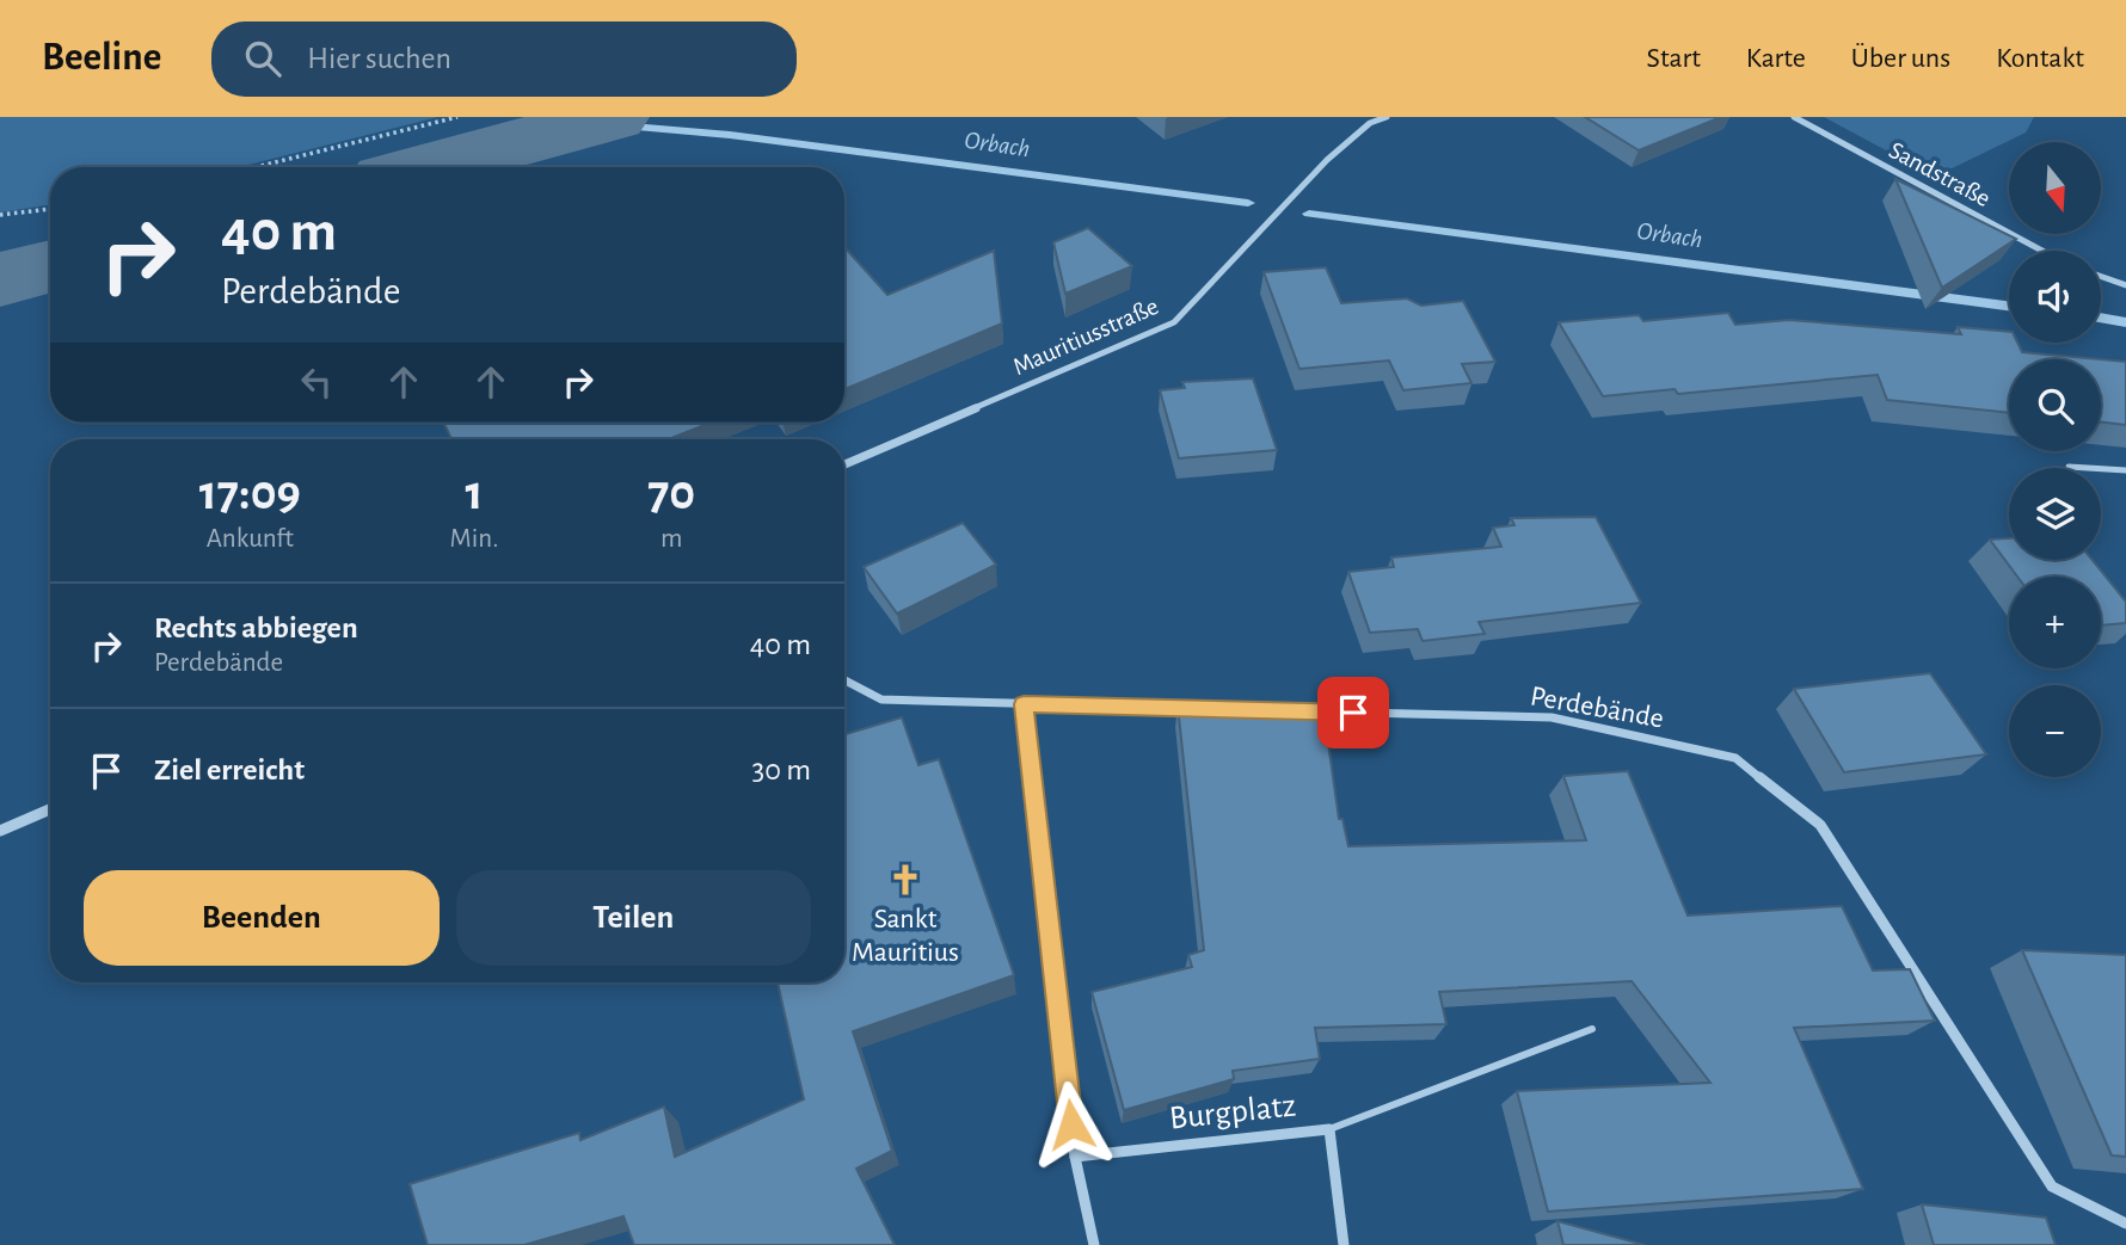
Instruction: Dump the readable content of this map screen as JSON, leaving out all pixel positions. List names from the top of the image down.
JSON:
{
  "streets": {
    "street": [
      "Sandstraße",
      "Mauritiusstraße",
      "Perdebände",
      "Burgplatz"
    ]
  },
  "water": ["Orbach"],
  "places": {
    "church": ["Sankt Mauritius"]
  },
  "north": "bottom",
  "page": {
    "header": "Beeline",
    "search": "Hier suchen",
    "nav": [
      "Start",
      "Karte",
      "Über uns",
      "Kontakt"
    ],
    "map_buttons": ["+", "−"],
    "turn": ["40 m", "Perdebände"],
    "eta": [
      "17:09",
      "Ankunft",
      "1",
      "Min.",
      "70",
      "m"
    ],
    "list": [
      {
        "name": "Rechts abbiegen",
        "note": "Perdebände",
        "value": "40 m"
      },
      {
        "name": "Ziel erreicht",
        "value": "30 m"
      }
    ],
    "buttons": ["Beenden", "Teilen"]
  }
}
